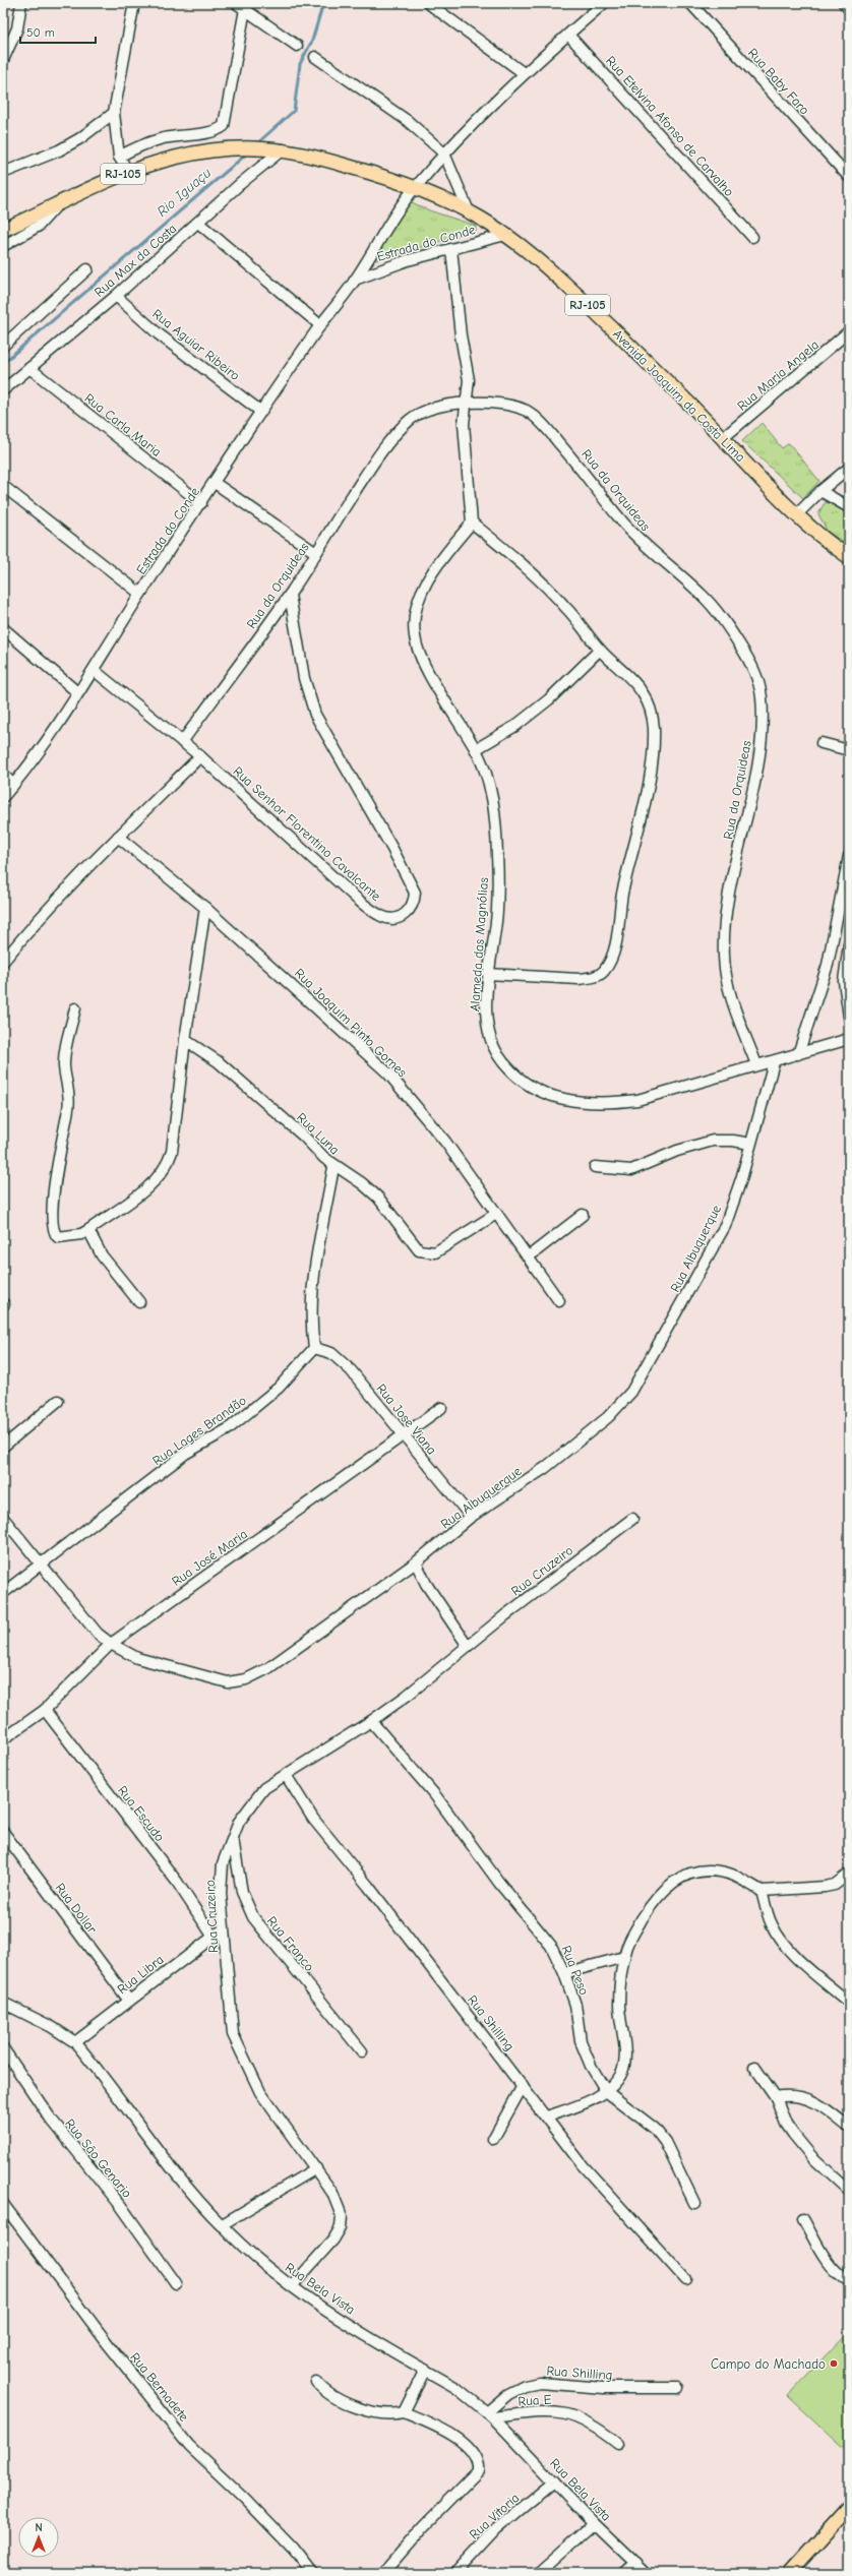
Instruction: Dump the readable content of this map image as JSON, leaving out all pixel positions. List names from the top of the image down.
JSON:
{
  "streets": {
    "main road": ["RJ-105", "Avenida Joaquim da Costa Lima"],
    "street": [
      "Rua Baby Faro",
      "Rua Etelvina Afonso de Carvalho",
      "Estrada do Conde",
      "Rua Max da Costa",
      "Rua Aguiar Ribeiro",
      "Rua Maria Angela",
      "Rua Carla Maria",
      "Rua da Orquideas",
      "Rua Senhor Florentino Cavalcante",
      "Alameda das Magnólias",
      "Rua Joaquim Pinto Gomes",
      "Rua Luna",
      "Rua Albuquerque",
      "Rua Jose Viana",
      "Rua Lages Brandão",
      "Rua José Maria",
      "Rua Cruzeiro",
      "Rua Escudo",
      "Rua Dollar",
      "Rua Franco",
      "Rua Peso",
      "Rua Libra",
      "Rua Shilling",
      "Rua Sāo Genario",
      "Rua Bela Vista",
      "Rua Bernadete",
      "Rua E",
      "Rua Vitoria"
    ]
  },
  "crossings": [
    ["Rua Etelvina Afonso de Carvalho", "Estrada do Conde"],
    ["Estrada do Conde", "Rua Aguiar Ribeiro"],
    ["Estrada do Conde", "Avenida Joaquim da Costa Lima"],
    ["Estrada do Conde", "Rua Carla Maria"],
    ["Estrada do Conde", "Rua Senhor Florentino Cavalcante"],
    ["Rua Max da Costa", "Rua Aguiar Ribeiro"],
    ["Rua Max da Costa", "Avenida Joaquim da Costa Lima"],
    ["Rua Max da Costa", "Rua Carla Maria"],
    ["Rua Maria Angela", "Avenida Joaquim da Costa Lima"],
    ["Rua da Orquideas", "Rua Senhor Florentino Cavalcante"],
    ["Rua da Orquideas", "Alameda das Magnólias"],
    ["Alameda das Magnólias", "Rua Albuquerque"],
    ["Rua Joaquim Pinto Gomes", "Rua Luna"],
    ["Rua Albuquerque", "Rua Jose Viana"],
    ["Rua Albuquerque", "Rua Lages Brandão"],
    ["Rua Albuquerque", "Rua José Maria"],
    ["Rua Jose Viana", "Rua Lages Brandão"],
    ["Rua Jose Viana", "Rua José Maria"],
    ["Rua José Maria", "Rua Escudo"],
    ["Rua Cruzeiro", "Rua Franco"],
    ["Rua Cruzeiro", "Rua Peso"],
    ["Rua Cruzeiro", "Rua Libra"],
    ["Rua Cruzeiro", "Rua Shilling"],
    ["Rua Cruzeiro", "Rua Bela Vista"],
    ["Rua Escudo", "Rua Libra"],
    ["Rua Dollar", "Rua Libra"],
    ["Rua Libra", "Rua Bela Vista"],
    ["Rua Shilling", "Rua Bela Vista"],
    ["Rua Shilling", "Rua E"],
    ["Rua Bela Vista", "Rua E"],
    ["Rua Bela Vista", "Rua Vitoria"]
  ],
  "water": ["Rio Iguaçu"],
  "places": ["Campo do Machado"],
  "scale_bar": "50 m",
  "north": "top"
}
